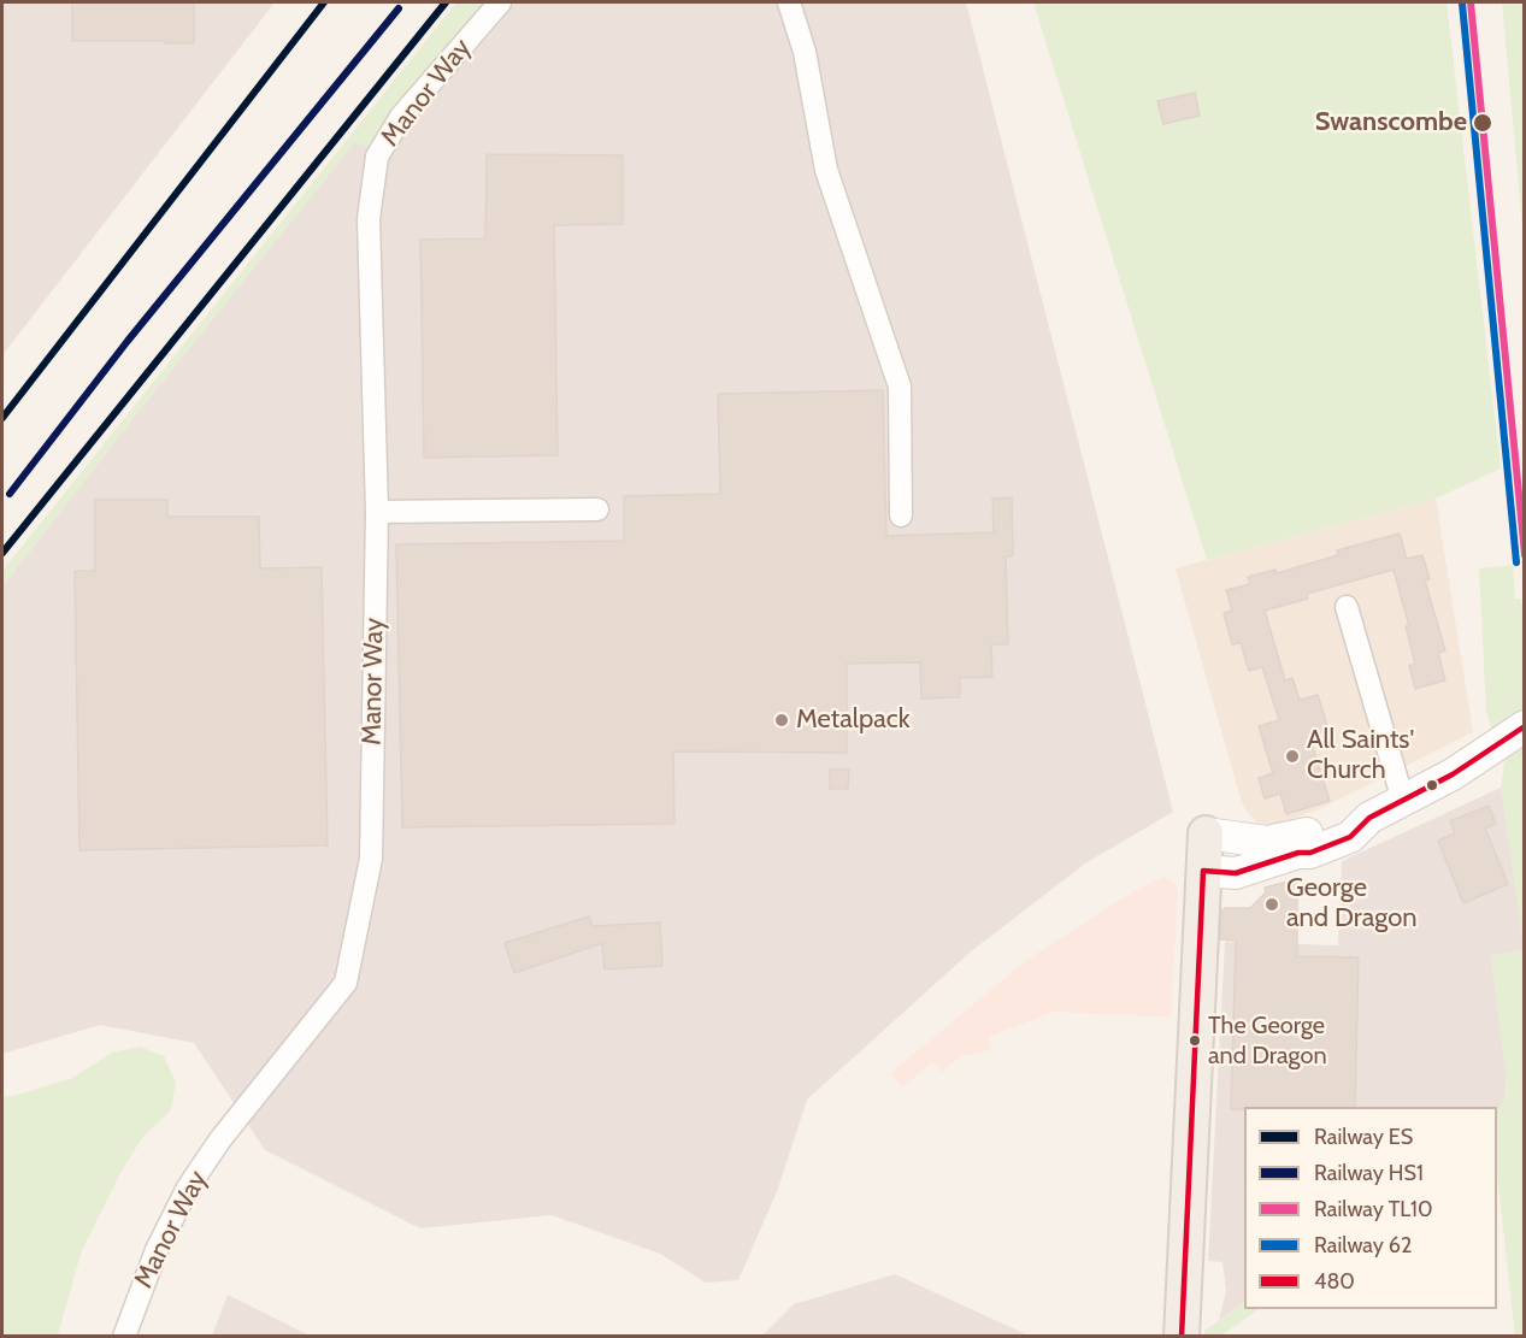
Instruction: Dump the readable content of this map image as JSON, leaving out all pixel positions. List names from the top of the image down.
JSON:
{
  "streets": {
    "street": ["Manor Way"]
  },
  "places": [
    "Swanscombe",
    "Metalpack",
    "All Saints' Church",
    "George and Dragon",
    "The George and Dragon"
  ],
  "lines": [
    "rail line ES",
    "rail line TL10",
    "rail line 62",
    "rail line HS1",
    "transit line 480"
  ],
  "legend": [
    "Railway ES",
    "Railway HS1",
    "Railway TL10",
    "Railway 62",
    "480"
  ]
}
